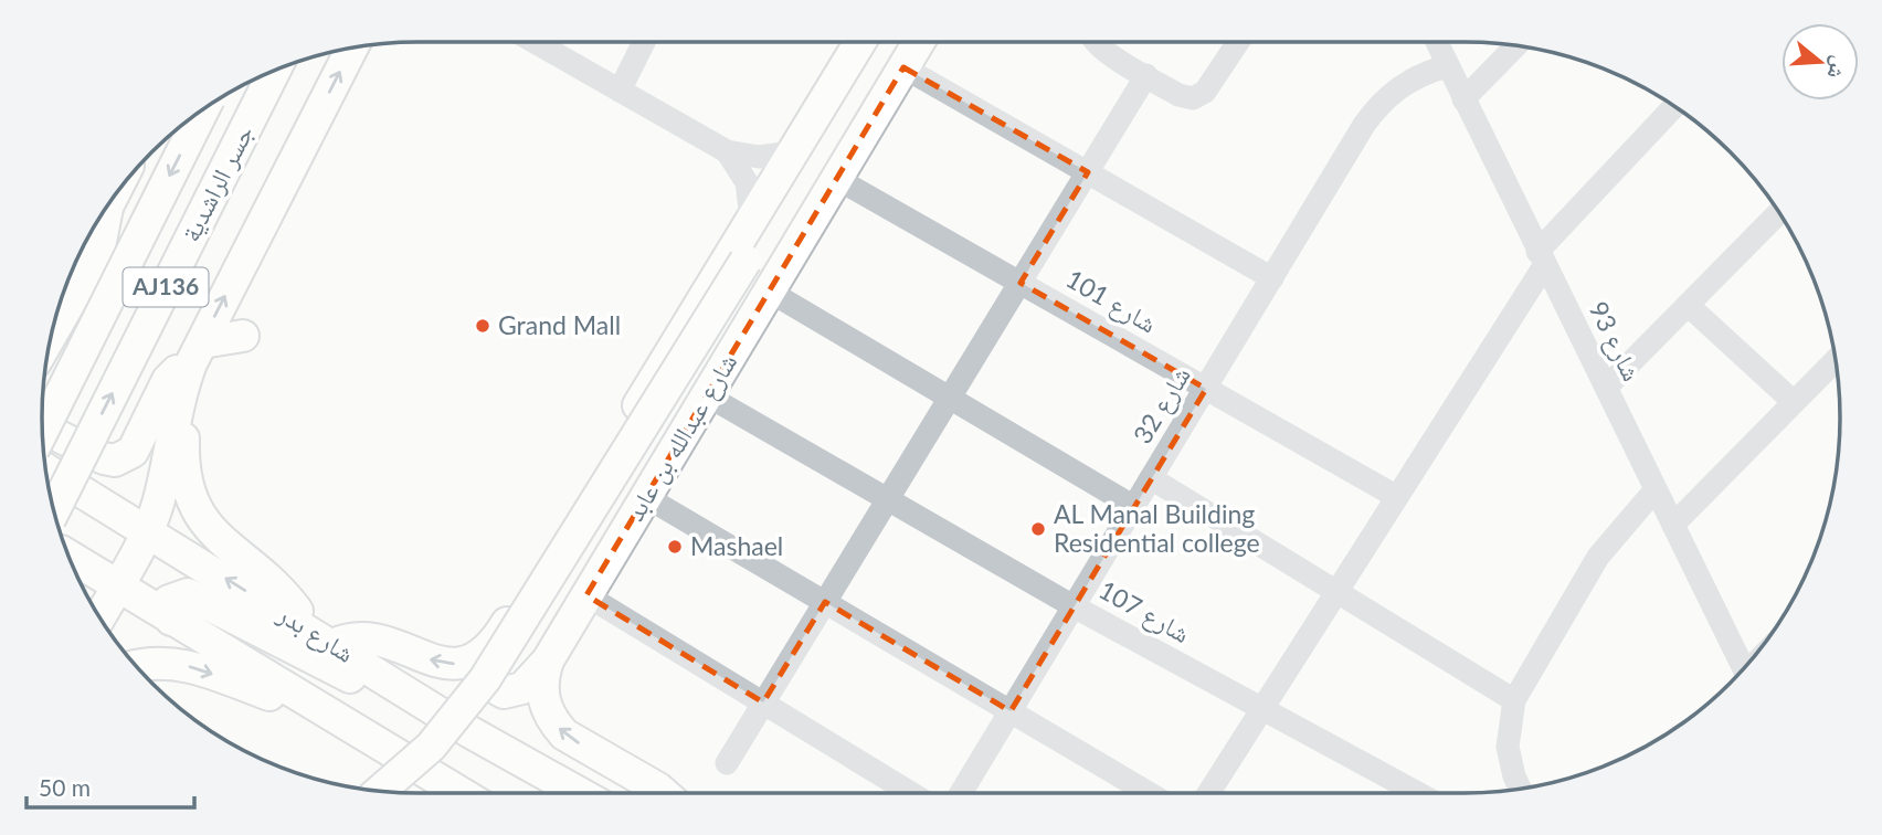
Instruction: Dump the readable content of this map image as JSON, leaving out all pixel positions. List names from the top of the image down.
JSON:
{
  "streets": {
    "main road": [
      "جسر الراشدية",
      "AJ136",
      "شارع عبدالله بن عابد",
      "شارع بدر"
    ],
    "street": [
      "شارع 101",
      "شارع 93",
      "شارع 32",
      "شارع 107"
    ]
  },
  "crossings": [
    ["شارع 101", "شارع 32"],
    ["شارع 101", "شارع عبدالله بن عابد"],
    ["شارع 93", "شارع 32"],
    ["شارع 32", "شارع 107"],
    ["شارع عبدالله بن عابد", "شارع 107"]
  ],
  "places": ["Grand Mall", "AL Manal Building Residential college", "Mashael"],
  "scale_bar": "50 m",
  "north": "right"
}
